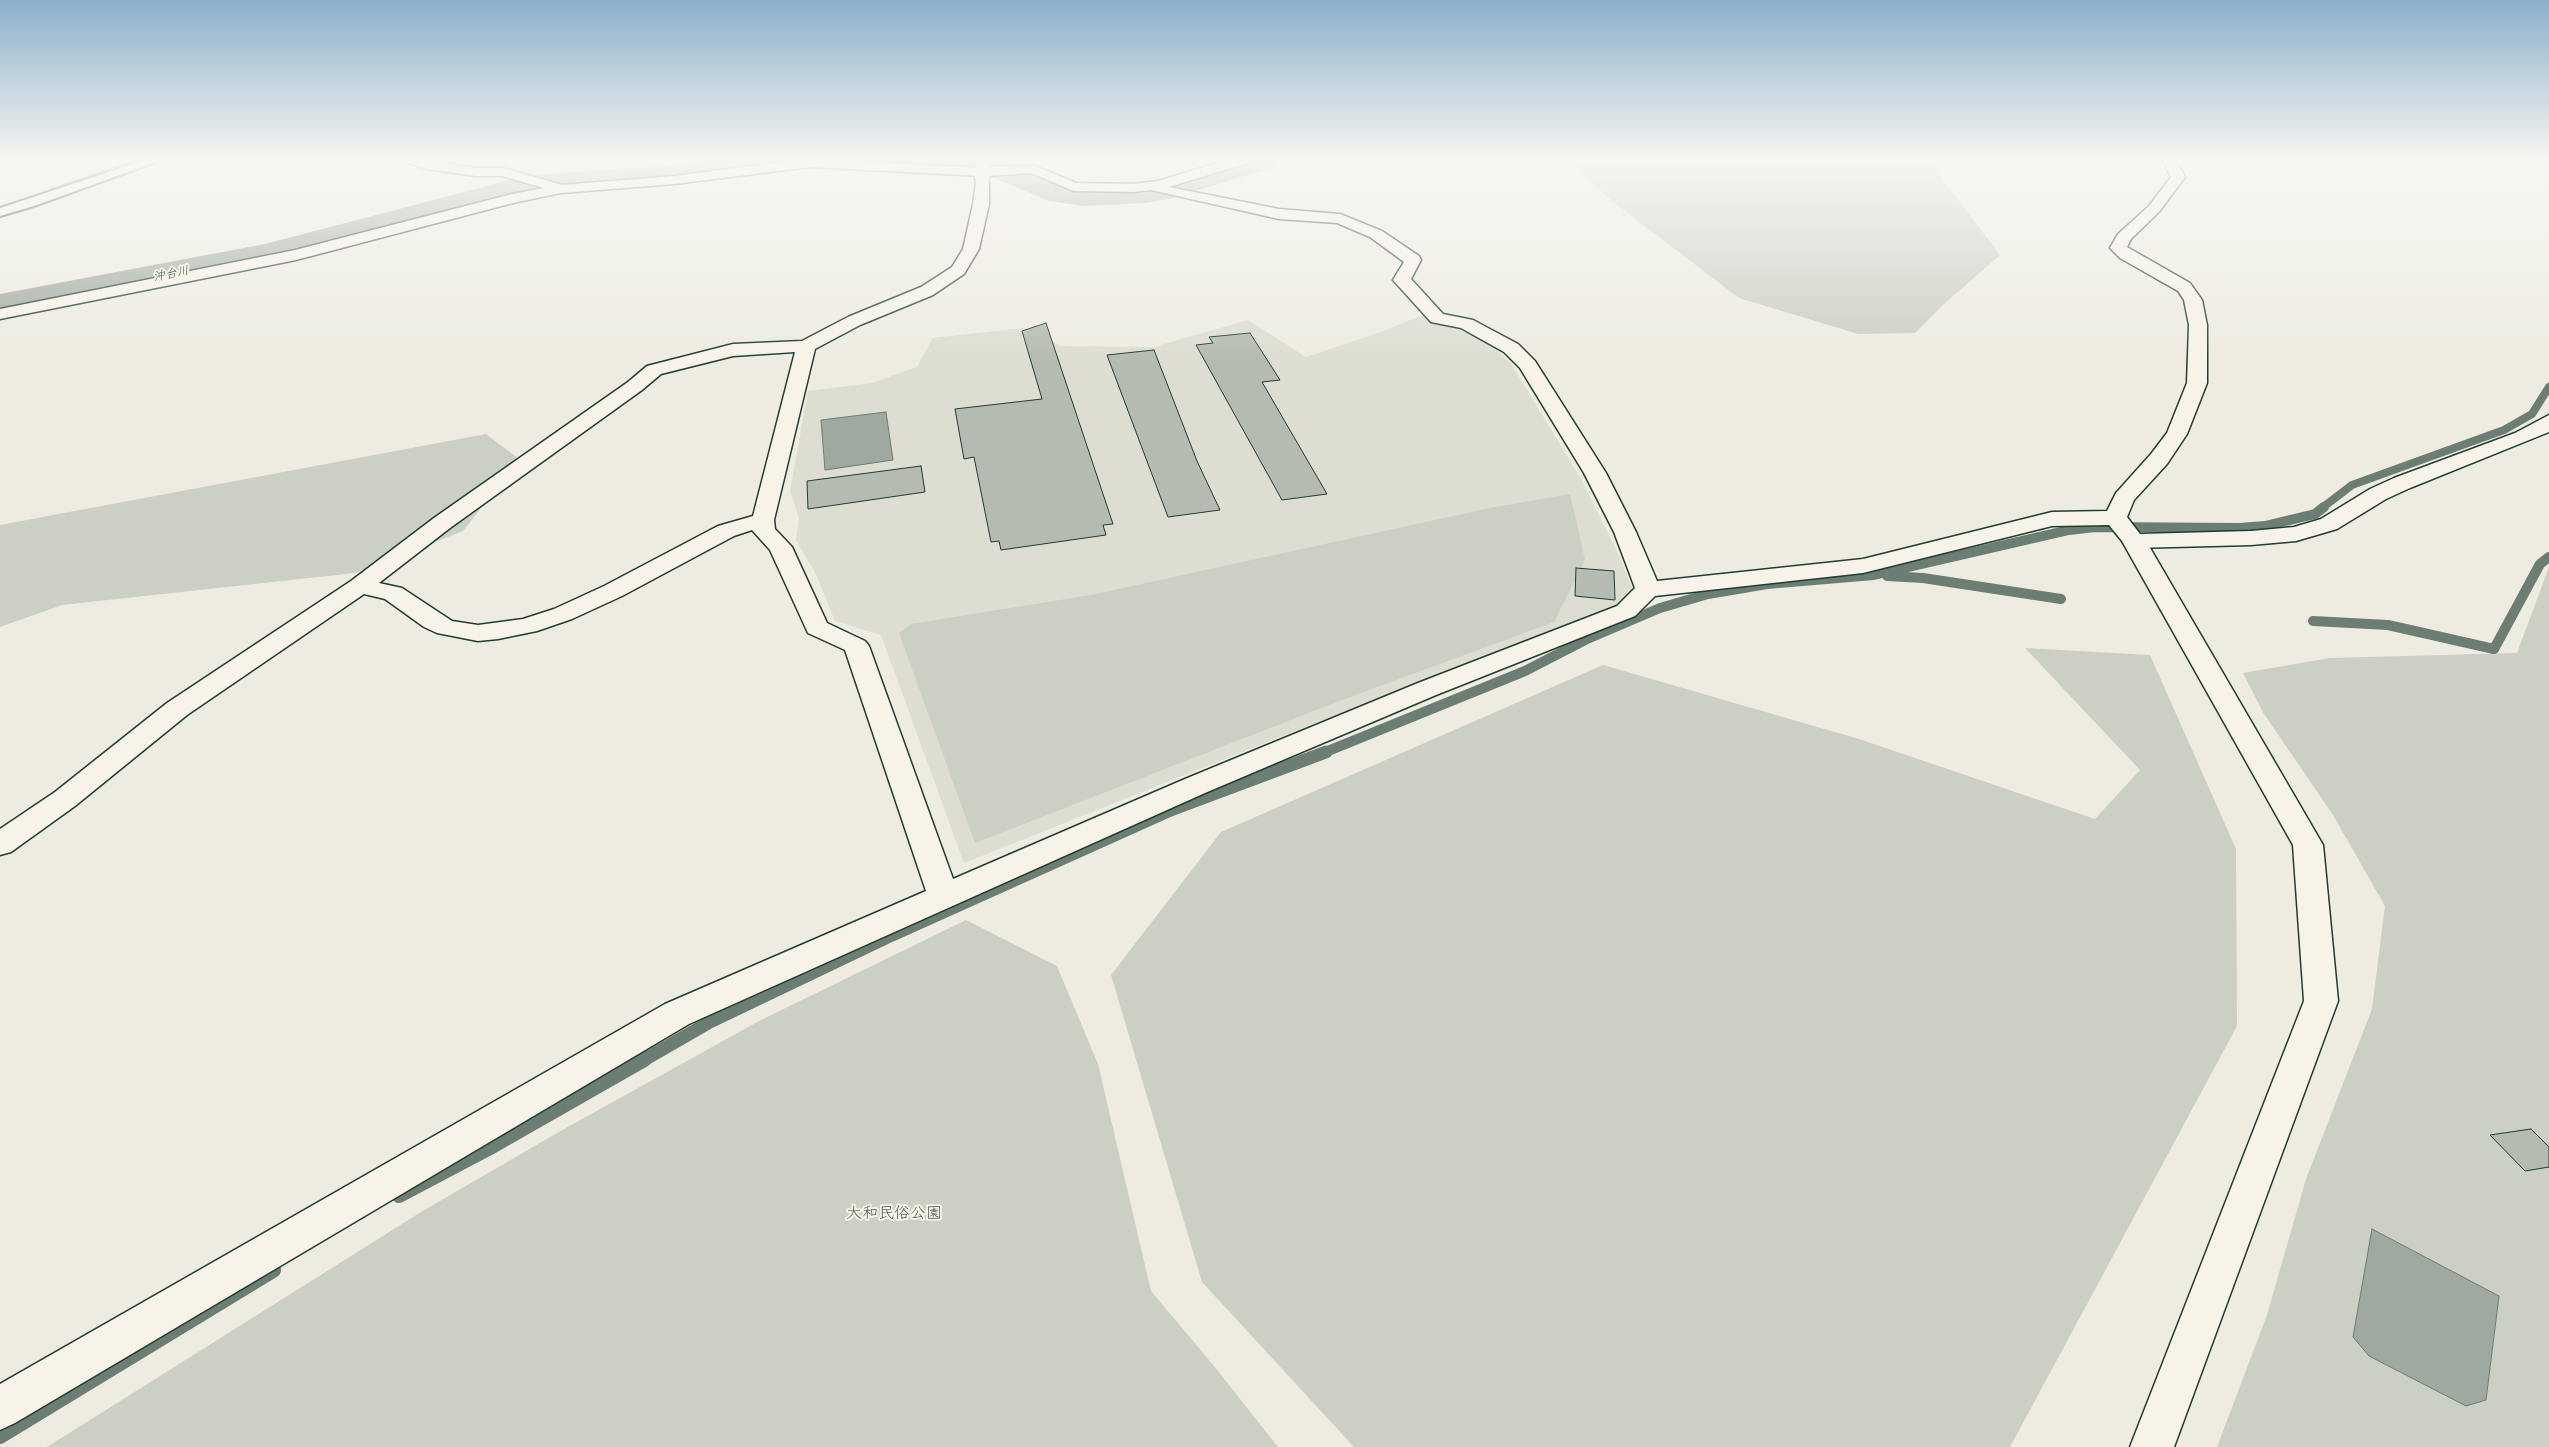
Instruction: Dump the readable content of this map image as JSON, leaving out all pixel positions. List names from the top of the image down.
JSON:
{
  "water": ["沖台川"],
  "parks": ["大和民俗公園"]
}
